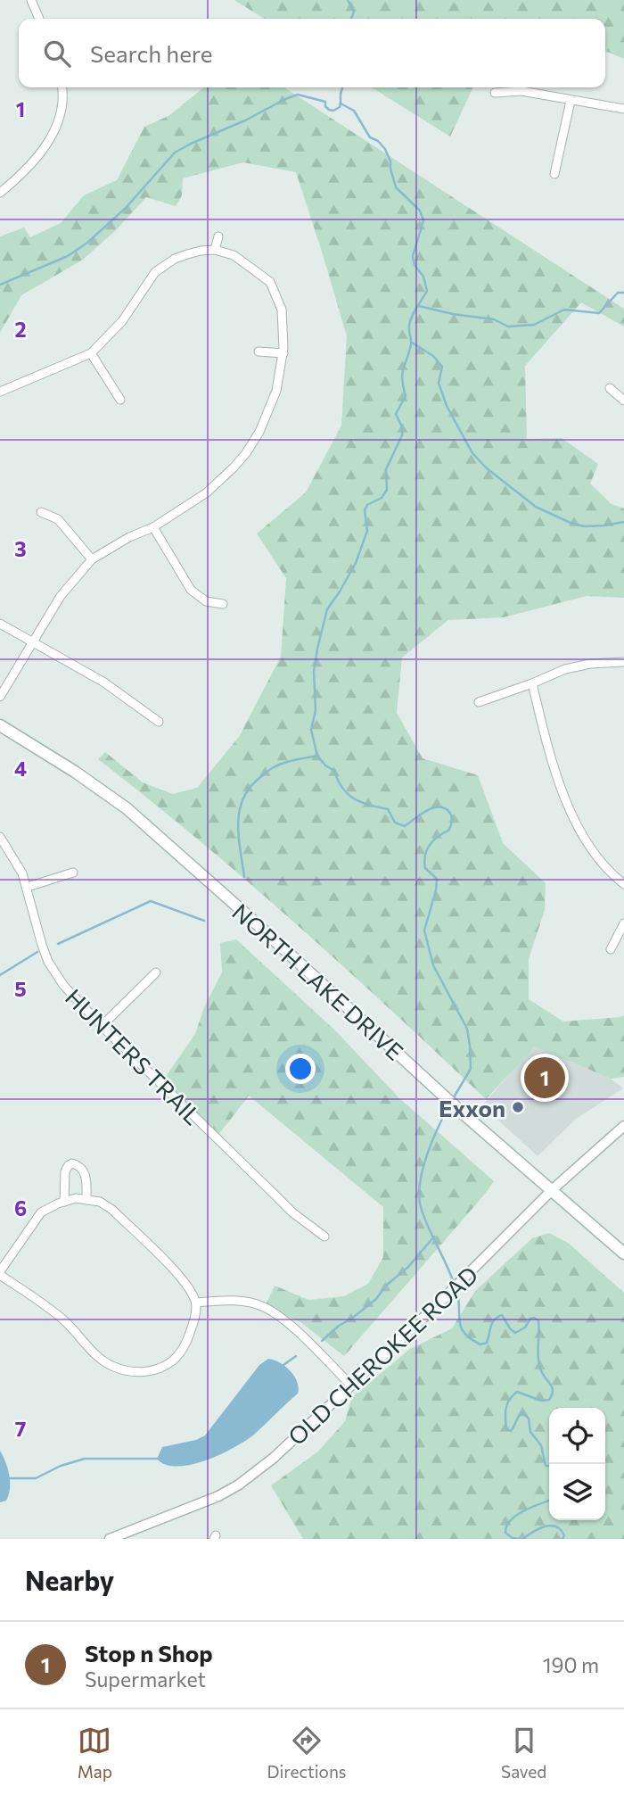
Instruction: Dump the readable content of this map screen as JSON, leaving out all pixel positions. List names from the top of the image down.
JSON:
{
  "streets": {
    "main road": ["NORTH LAKE DRIVE"],
    "street": ["HUNTERS TRAIL", "OLD CHEROKEE ROAD"]
  },
  "crossings": [
    ["NORTH LAKE DRIVE", "OLD CHEROKEE ROAD"]
  ],
  "places": ["Exxon"],
  "page": {
    "search": "Search here",
    "pins": "1",
    "heading": "Nearby",
    "list": [
      {
        "mark": "1",
        "name": "Stop n Shop",
        "note": "Supermarket",
        "value": "190 m"
      }
    ],
    "nav": ["Map", "Directions", "Saved"]
  },
  "grid": {
    "rows": [
      "1",
      "2",
      "3",
      "4",
      "5",
      "6",
      "7"
    ]
  }
}
